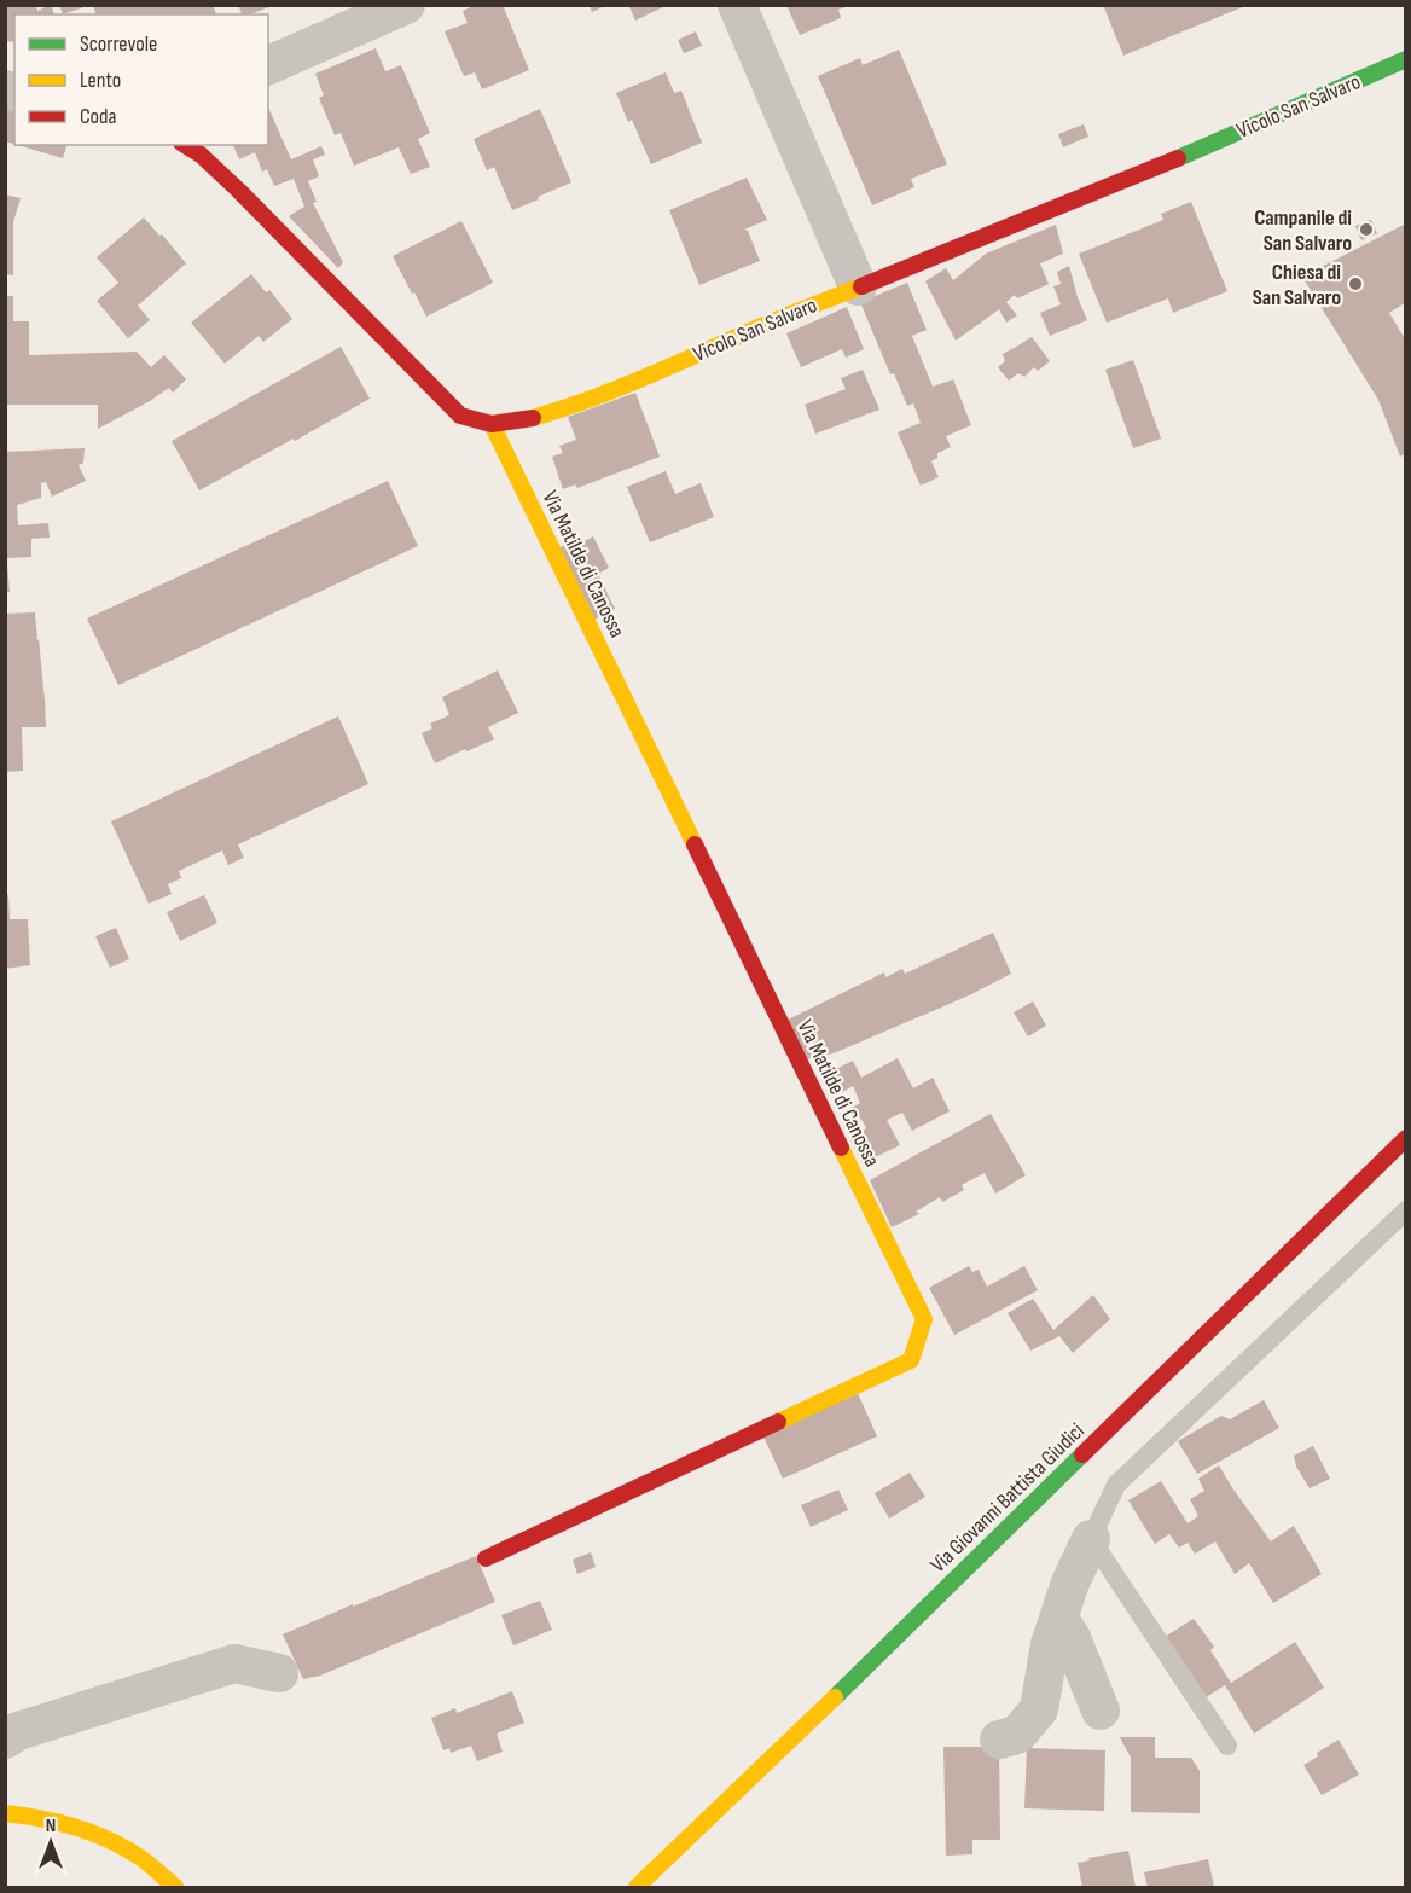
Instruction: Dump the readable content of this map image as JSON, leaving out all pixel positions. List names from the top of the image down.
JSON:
{
  "streets": {
    "street": ["Vicolo San Salvaro", "Via Matilde di Canossa", "Via Giovanni Battista Giudici"]
  },
  "crossings": [
    ["Vicolo San Salvaro", "Via Matilde di Canossa"]
  ],
  "places": ["Campanile di San Salvaro", "Chiesa di San Salvaro"],
  "legend": ["Scorrevole", "Lento", "Coda"],
  "north": "top"
}
